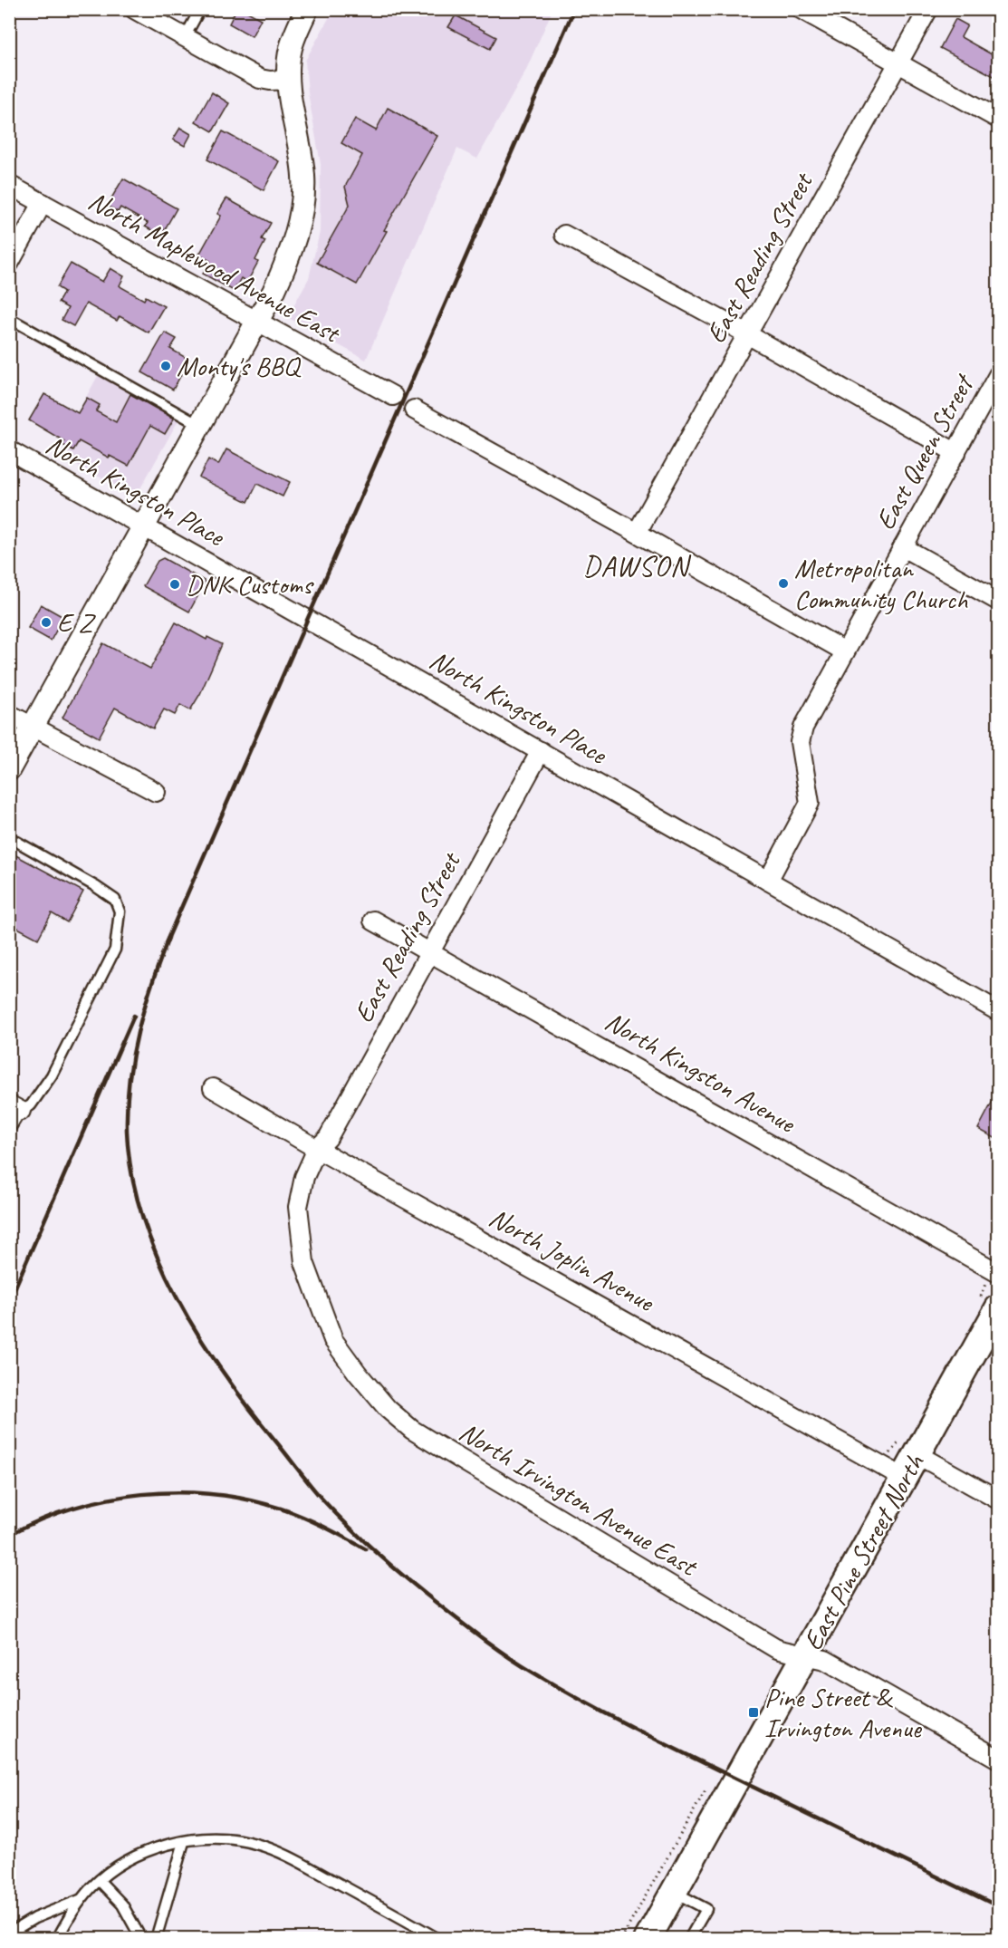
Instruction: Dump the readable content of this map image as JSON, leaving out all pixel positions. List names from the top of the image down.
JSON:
{
  "streets": {
    "main road": ["East Pine Street North"],
    "street": [
      "East Reading Street",
      "North Maplewood Avenue East",
      "East Queen Street",
      "North Kingston Place",
      "North Kingston Avenue",
      "North Joplin Avenue",
      "North Irvington Avenue East"
    ]
  },
  "crossings": [
    ["East Reading Street", "North Kingston Place"],
    ["East Reading Street", "North Kingston Avenue"],
    ["East Reading Street", "North Joplin Avenue"],
    ["East Reading Street", "North Irvington Avenue East"],
    ["East Queen Street", "North Kingston Place"],
    ["North Joplin Avenue", "North Irvington Avenue East"],
    ["North Joplin Avenue", "East Pine Street North"],
    ["North Irvington Avenue East", "East Pine Street North"]
  ],
  "districts": ["DAWSON"],
  "places": {
    "other": [
      "Monty's BBQ",
      "Metropolitan Community Church",
      "DNK Customs",
      "E Z"
    ],
    "transit": ["Pine Street & Irvington Avenue"]
  }
}
